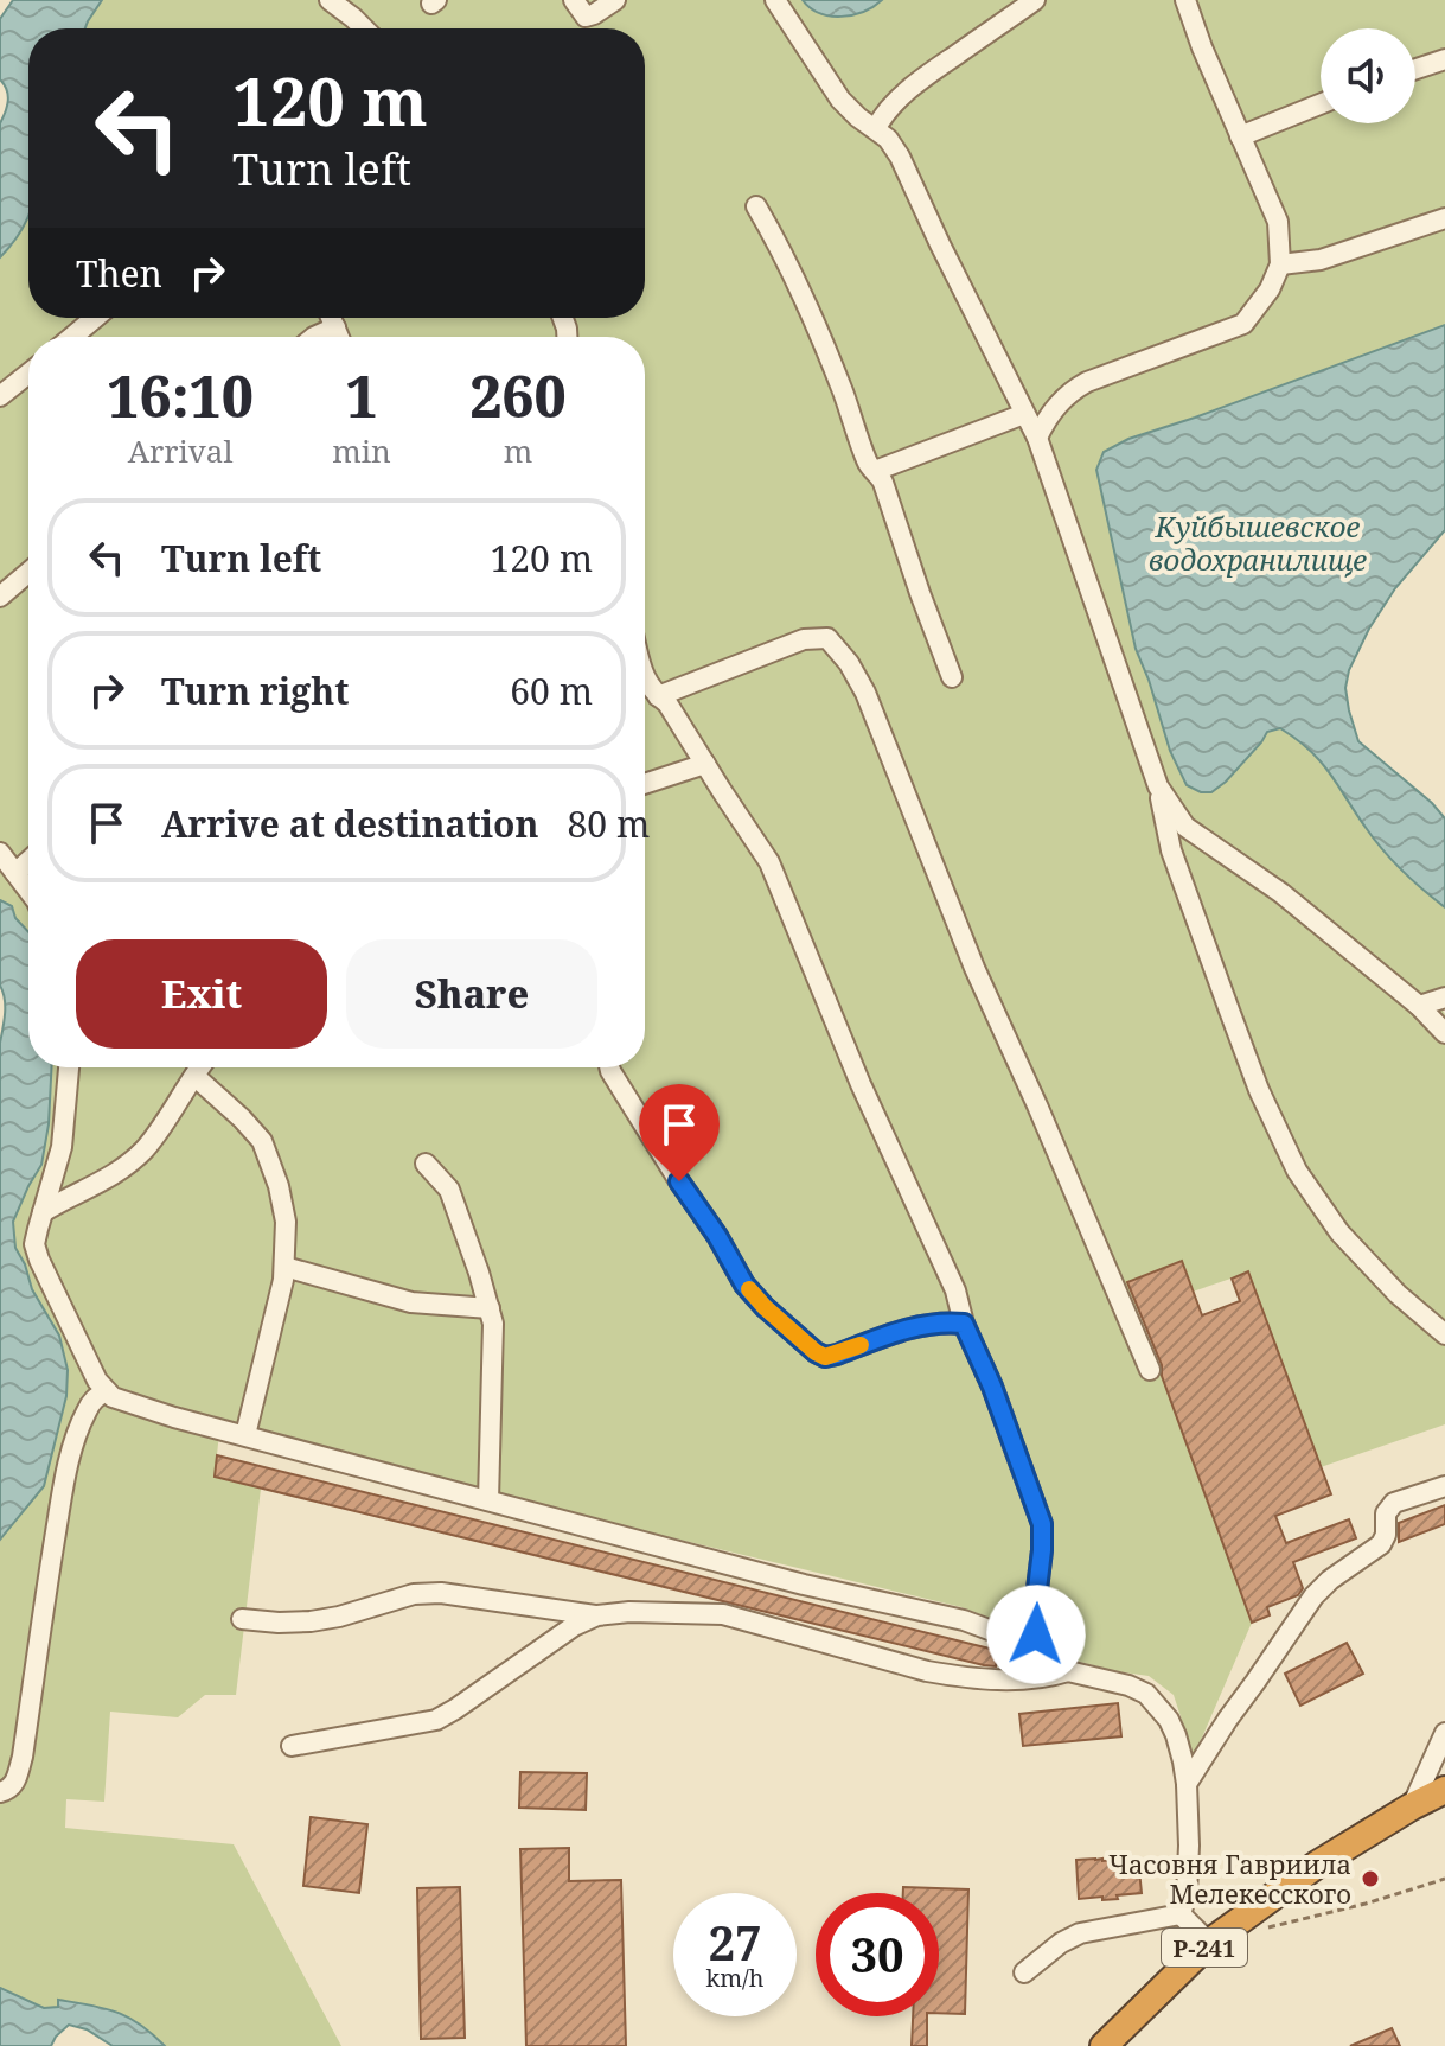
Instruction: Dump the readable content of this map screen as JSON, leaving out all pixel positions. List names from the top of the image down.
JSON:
{
  "streets": {
    "highway": ["Р-241"]
  },
  "water": ["Куйбышевское водохранилище"],
  "places": ["Часовня Гавриила Мелекесского"],
  "page": {
    "turn": ["120 m", "Turn left"],
    "then": "Then",
    "eta": [
      "16:10",
      "Arrival",
      "1",
      "min",
      "260",
      "m"
    ],
    "list": [
      {
        "name": "Turn left",
        "value": "120 m"
      },
      {
        "name": "Turn right",
        "value": "60 m"
      },
      {
        "name": "Arrive at destination",
        "value": "80 m"
      }
    ],
    "buttons": ["Exit", "Share"],
    "speed": "27 km/h",
    "limit": "30"
  }
}
